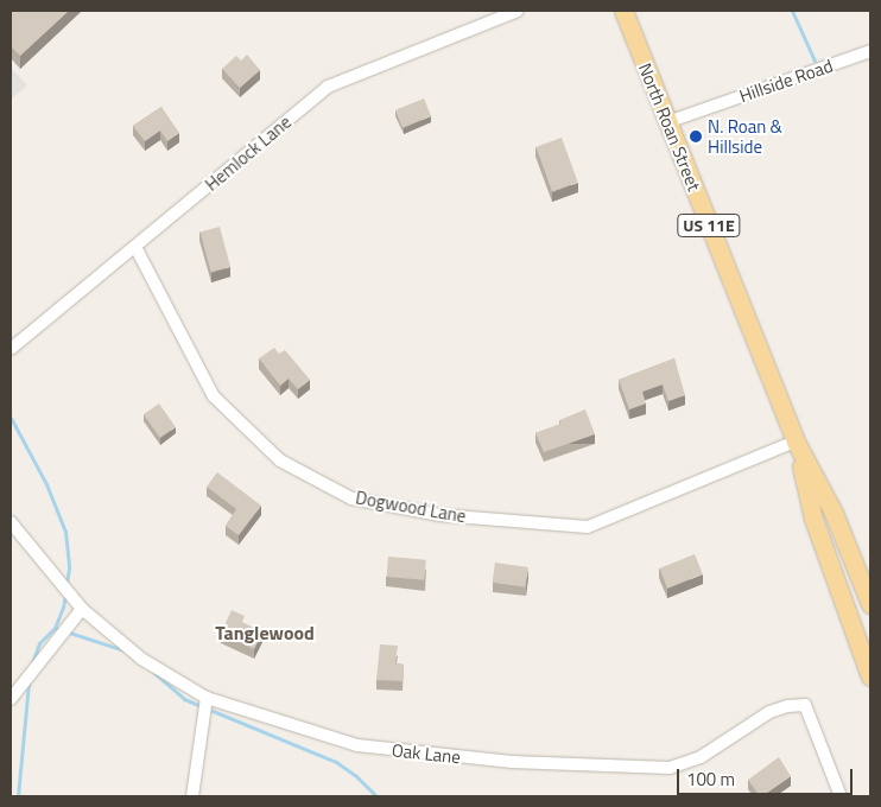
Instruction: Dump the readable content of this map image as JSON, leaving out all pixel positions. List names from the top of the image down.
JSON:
{
  "streets": {
    "main road": ["North Roan Street", "US 11E"],
    "street": [
      "Hillside Road",
      "Hemlock Lane",
      "Dogwood Lane",
      "Oak Lane"
    ]
  },
  "crossings": [
    ["Hillside Road", "North Roan Street"],
    ["North Roan Street", "Dogwood Lane"],
    ["Hemlock Lane", "Dogwood Lane"]
  ],
  "districts": ["Tanglewood"],
  "places": ["N. Roan & Hillside"],
  "scale_bar": "100 m"
}
